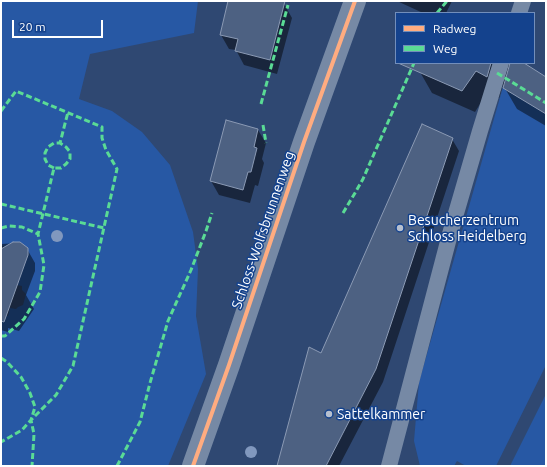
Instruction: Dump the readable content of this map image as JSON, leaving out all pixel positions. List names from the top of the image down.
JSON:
{
  "streets": {
    "street": ["Schloss-Wolfsbrunnenweg"]
  },
  "places": ["Besucherzentrum Schloss Heidelberg", "Sattelkammer"],
  "legend": ["Radweg", "Weg"],
  "scale_bar": "20 m"
}
